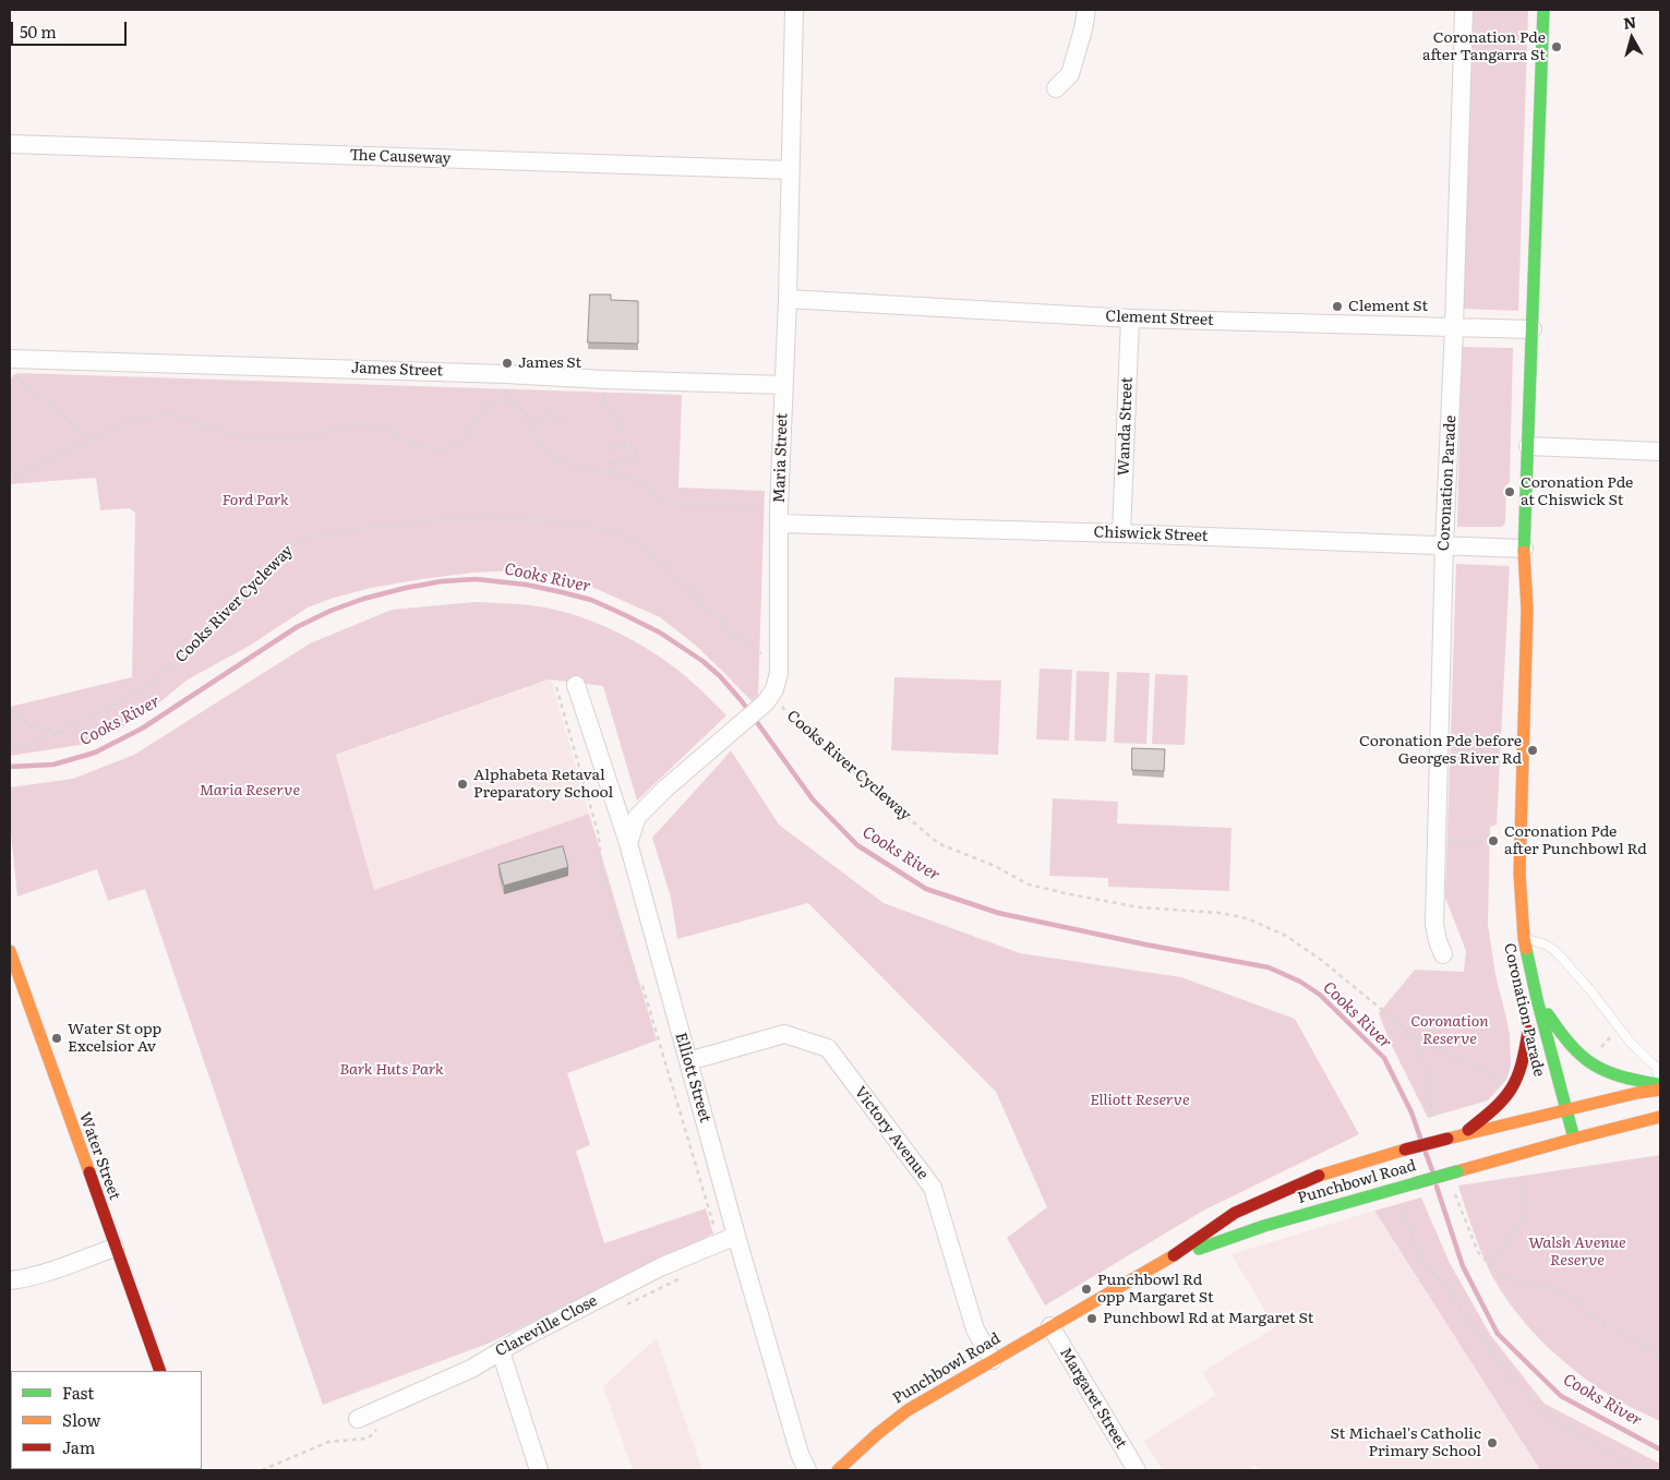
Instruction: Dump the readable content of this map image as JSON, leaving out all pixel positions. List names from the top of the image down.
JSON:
{
  "streets": {
    "main road": ["Coronation Parade", "Water Street", "Punchbowl Road"],
    "street": [
      "The Causeway",
      "Clement Street",
      "James Street",
      "Wanda Street",
      "Maria Street",
      "Chiswick Street",
      "Elliott Street",
      "Victory Avenue",
      "Clareville Close",
      "Margaret Street"
    ],
    "path": ["Cooks River Cycleway"]
  },
  "crossings": [
    ["The Causeway", "Maria Street"],
    ["Clement Street", "Wanda Street"],
    ["Clement Street", "Maria Street"],
    ["Clement Street", "Coronation Parade"],
    ["James Street", "Maria Street"],
    ["Wanda Street", "Chiswick Street"],
    ["Maria Street", "Chiswick Street"],
    ["Maria Street", "Cooks River Cycleway"],
    ["Coronation Parade", "Chiswick Street"],
    ["Coronation Parade", "Punchbowl Road"],
    ["Elliott Street", "Victory Avenue"],
    ["Elliott Street", "Clareville Close"],
    ["Victory Avenue", "Punchbowl Road"],
    ["Punchbowl Road", "Margaret Street"]
  ],
  "water": ["Cooks River"],
  "parks": [
    "Ford Park",
    "Maria Reserve",
    "Coronation Reserve",
    "Bark Huts Park",
    "Elliott Reserve",
    "Walsh Avenue Reserve"
  ],
  "places": [
    "Coronation Pde after Tangarra St",
    "Clement St",
    "James St",
    "Coronation Pde at Chiswick St",
    "Coronation Pde before Georges River Rd",
    "Alphabeta Retaval Preparatory School",
    "Coronation Pde after Punchbowl Rd",
    "Water St opp Excelsior Av",
    "Punchbowl Rd opp Margaret St",
    "Punchbowl Rd at Margaret St",
    "St Michael's Catholic Primary School"
  ],
  "legend": ["Fast", "Slow", "Jam"],
  "scale_bar": "50 m",
  "north": "top"
}
